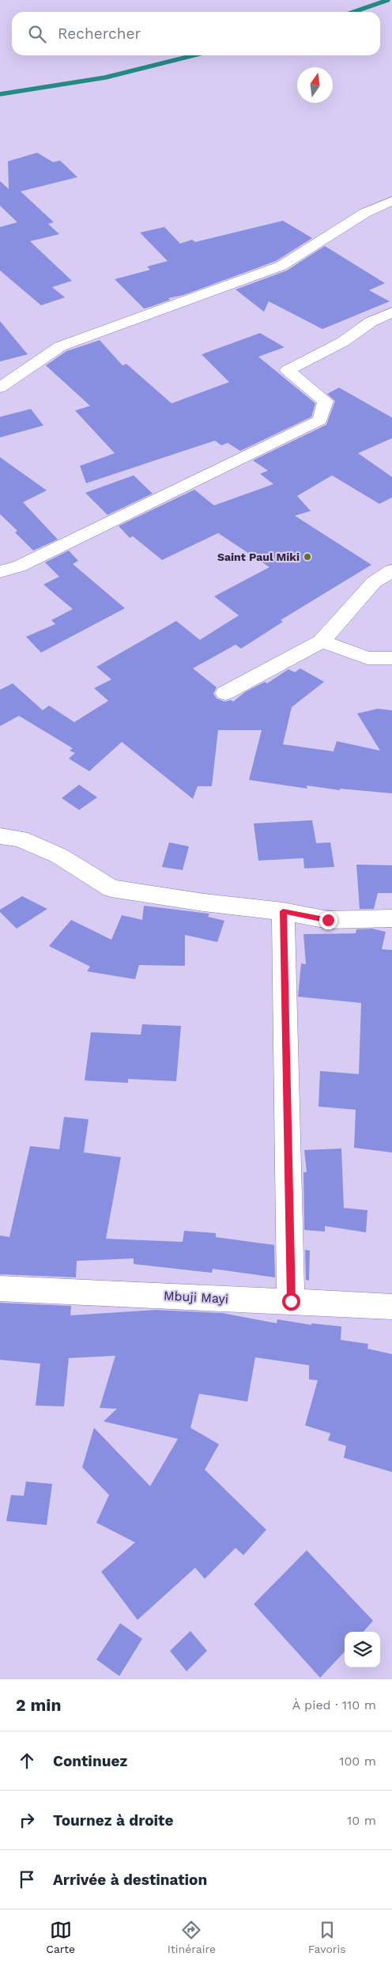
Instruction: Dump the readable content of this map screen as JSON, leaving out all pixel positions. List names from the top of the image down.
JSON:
{
  "streets": {
    "street": ["Mbuji Mayi"]
  },
  "places": ["Saint Paul Miki"],
  "north": "top",
  "page": {
    "search": "Rechercher",
    "heading": ["2 min", "À pied · 110 m"],
    "list": [
      ["Continuez", "100 m"],
      ["Tournez à droite", "10 m"],
      "Arrivée à destination"
    ],
    "nav": ["Carte", "Itinéraire", "Favoris"]
  }
}
